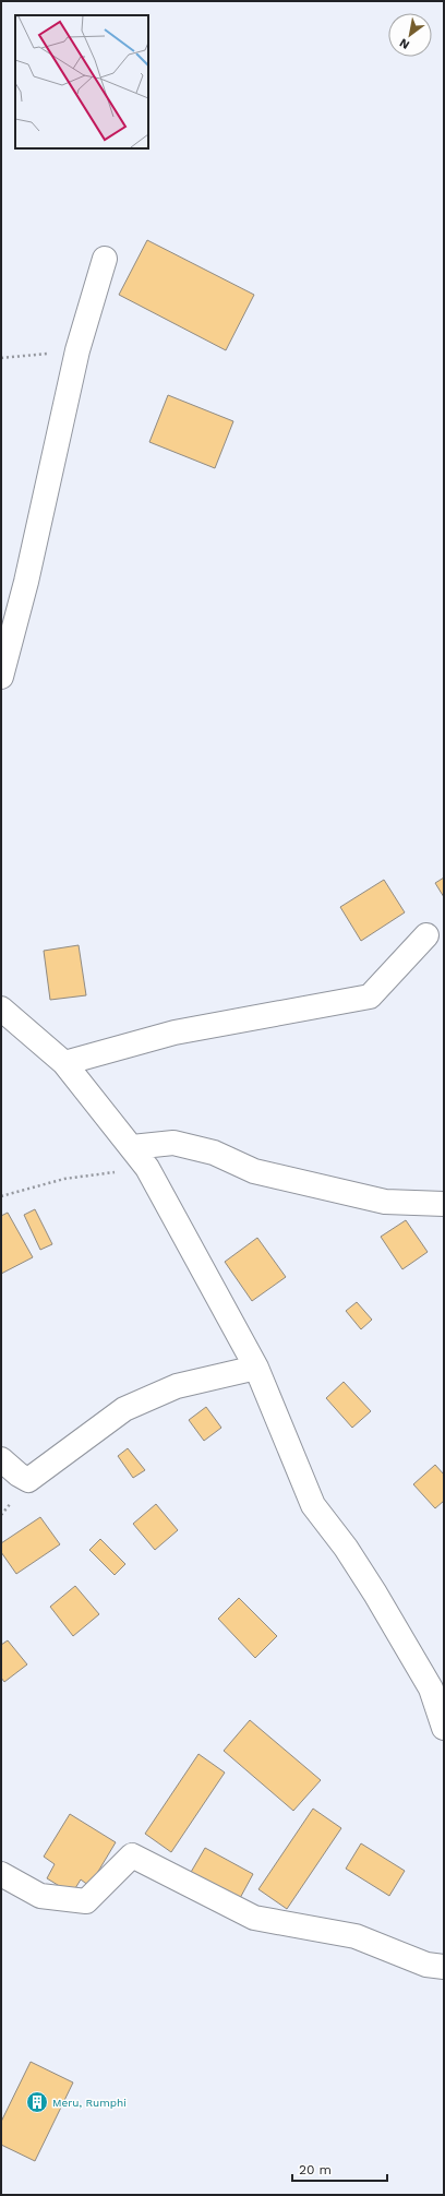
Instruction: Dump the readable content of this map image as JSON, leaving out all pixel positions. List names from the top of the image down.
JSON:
{
  "places": {
    "building": ["Meru, Rumphi"]
  },
  "scale_bar": "20 m",
  "north": "bottom left"
}
